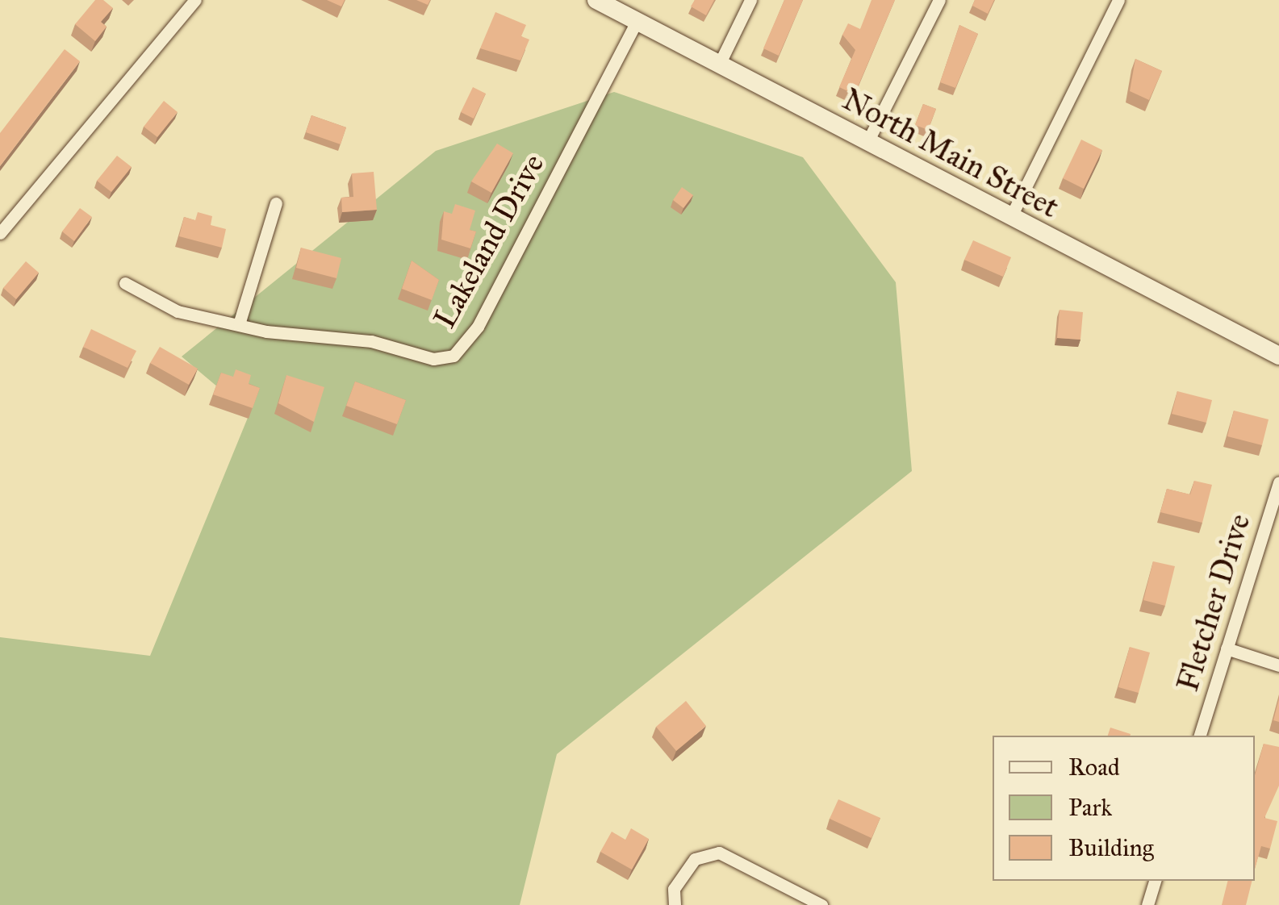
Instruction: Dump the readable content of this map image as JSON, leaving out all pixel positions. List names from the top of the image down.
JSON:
{
  "streets": {
    "street": ["North Main Street", "Lakeland Drive", "Fletcher Drive"]
  },
  "crossings": [
    ["North Main Street", "Lakeland Drive"]
  ],
  "legend": ["Road", "Park", "Building"]
}
